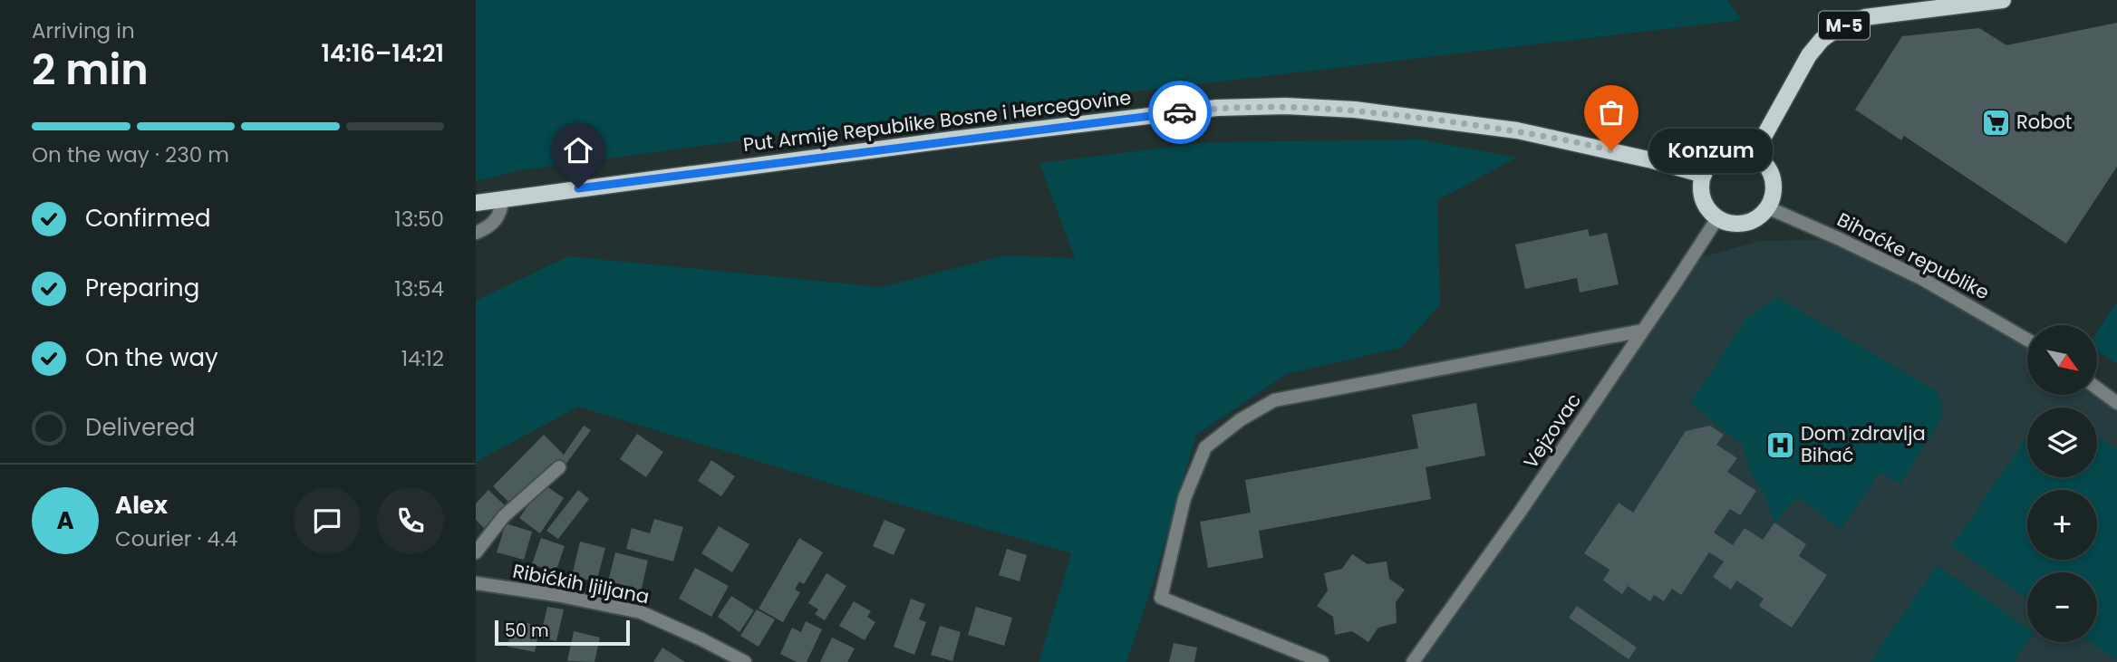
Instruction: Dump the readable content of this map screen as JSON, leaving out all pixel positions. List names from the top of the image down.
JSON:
{
  "streets": {
    "main road": ["M-5", "Put Armije Republike Bosne i Hercegovine"],
    "street": ["Bihaćke republike", "Vejzovac", "Ribićkih ljiljana"]
  },
  "crossings": [
    ["M-5", "Put Armije Republike Bosne i Hercegovine"],
    ["M-5", "Bihaćke republike"],
    ["M-5", "Vejzovac"],
    ["Put Armije Republike Bosne i Hercegovine", "Bihaćke republike"],
    ["Put Armije Republike Bosne i Hercegovine", "Vejzovac"],
    ["Bihaćke republike", "Vejzovac"]
  ],
  "places": {
    "supermarket": ["Robot"],
    "other": ["Konzum"],
    "hospital": ["Dom zdravlja Bihać"]
  },
  "scale_bar": "50 m",
  "north": "bottom right",
  "page": {
    "heading": ["2 min", "Arriving in", "14:16–14:21"],
    "panel": ["Alex", "Courier · 4.4"],
    "bar": "On the way · 230 m",
    "bubble": "Konzum",
    "list": [
      ["Confirmed", "13:50"],
      ["Preparing", "13:54"],
      ["On the way", "14:12"],
      "Delivered"
    ],
    "map_buttons": ["+", "−"],
    "round": "A",
    "scale": "50 m"
  }
}
